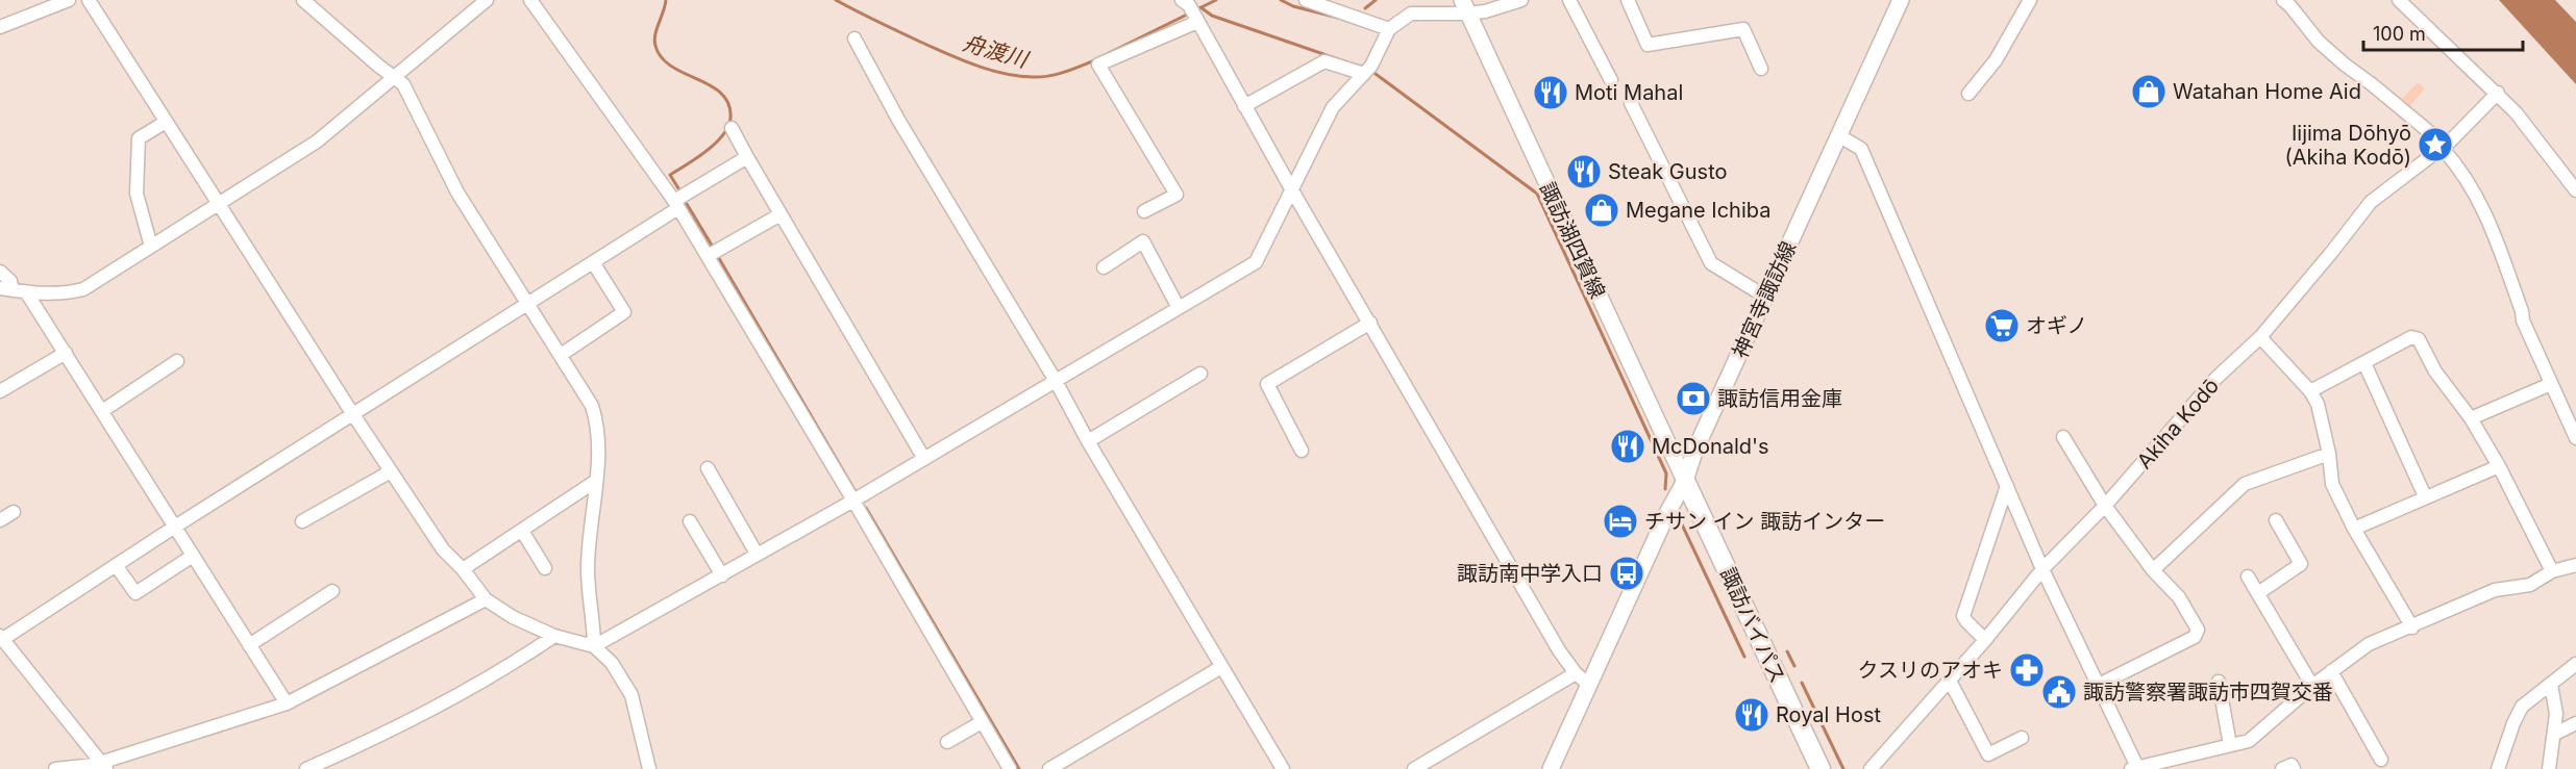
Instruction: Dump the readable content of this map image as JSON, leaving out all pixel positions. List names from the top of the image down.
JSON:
{
  "streets": {
    "highway": ["諏訪バイパス"],
    "main road": ["諏訪湖四賀線", "神宮寺諏訪線"],
    "street": ["Akiha Kodō"]
  },
  "crossings": [
    ["諏訪湖四賀線", "神宮寺諏訪線"],
    ["諏訪湖四賀線", "諏訪バイパス"],
    ["神宮寺諏訪線", "諏訪バイパス"]
  ],
  "water": ["舟渡川"],
  "places": {
    "shop": ["Watahan Home Aid", "Megane Ichiba"],
    "restaurant": [
      "Moti Mahal",
      "Steak Gusto",
      "McDonald's",
      "Royal Host"
    ],
    "place": ["Iijima Dōhyō (Akiha Kodō)"],
    "supermarket": ["オギノ"],
    "bank": ["諏訪信用金庫"],
    "hotel": ["チサン イン 諏訪インター"],
    "bus stop": ["諏訪南中学入口"],
    "pharmacy": ["クスリのアオキ"],
    "public building": ["諏訪警察署諏訪市四賀交番"]
  },
  "scale_bar": "100 m"
}
